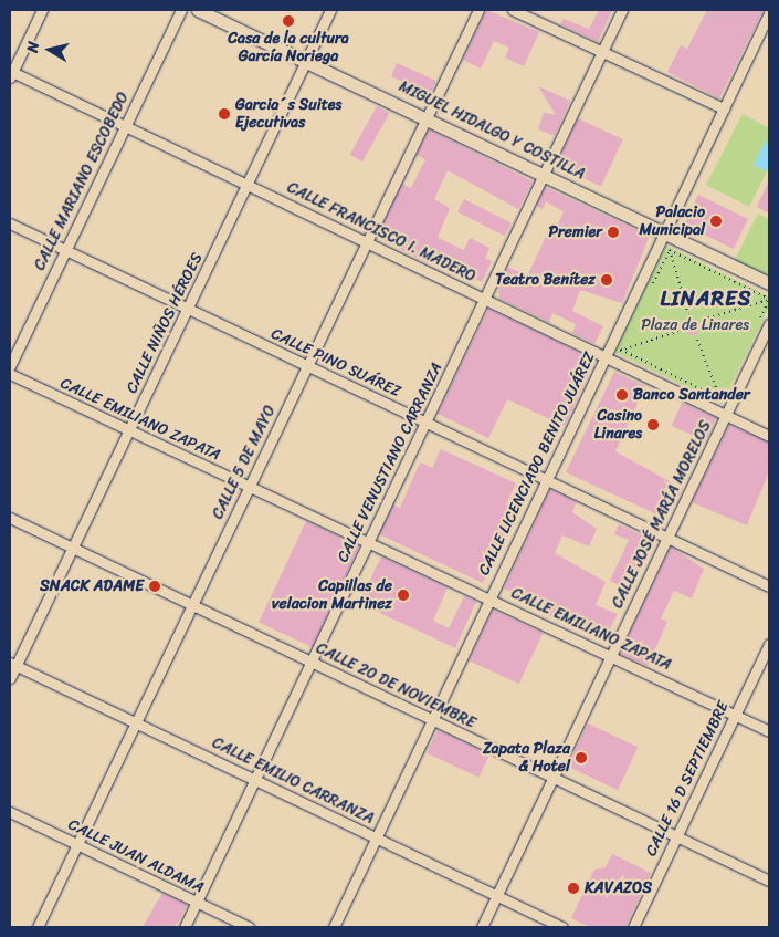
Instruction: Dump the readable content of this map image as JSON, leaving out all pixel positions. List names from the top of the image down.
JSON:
{
  "streets": {
    "main road": ["MIGUEL HIDALGO Y COSTILLA"],
    "street": [
      "CALLE MARIANO ESCOBEDO",
      "CALLE FRANCISCO I. MADERO",
      "CALLE NIÑOS HÉROES",
      "CALLE PINO SUÁREZ",
      "CALLE EMILIANO ZAPATA",
      "CALLE 5 DE MAYO",
      "CALLE VENUSTIANO CARRANZA",
      "CALLE LICENCIADO BENITO JUÁREZ",
      "CALLE JOSÉ MARÍA MORELOS",
      "CALLE 20 DE NOVIEMBRE",
      "CALLE 16 D SEPTIEMBRE",
      "CALLE EMILIO CARRANZA",
      "CALLE JUAN ALDAMA"
    ]
  },
  "crossings": [
    ["MIGUEL HIDALGO Y COSTILLA", "CALLE NIÑOS HÉROES"],
    ["MIGUEL HIDALGO Y COSTILLA", "CALLE 5 DE MAYO"],
    ["MIGUEL HIDALGO Y COSTILLA", "CALLE VENUSTIANO CARRANZA"],
    ["MIGUEL HIDALGO Y COSTILLA", "CALLE LICENCIADO BENITO JUÁREZ"],
    ["CALLE MARIANO ESCOBEDO", "CALLE FRANCISCO I. MADERO"],
    ["CALLE MARIANO ESCOBEDO", "CALLE PINO SUÁREZ"],
    ["CALLE FRANCISCO I. MADERO", "CALLE NIÑOS HÉROES"],
    ["CALLE FRANCISCO I. MADERO", "CALLE 5 DE MAYO"],
    ["CALLE FRANCISCO I. MADERO", "CALLE VENUSTIANO CARRANZA"],
    ["CALLE FRANCISCO I. MADERO", "CALLE LICENCIADO BENITO JUÁREZ"],
    ["CALLE FRANCISCO I. MADERO", "CALLE JOSÉ MARÍA MORELOS"],
    ["CALLE NIÑOS HÉROES", "CALLE PINO SUÁREZ"],
    ["CALLE NIÑOS HÉROES", "CALLE EMILIANO ZAPATA"],
    ["CALLE NIÑOS HÉROES", "CALLE 20 DE NOVIEMBRE"],
    ["CALLE NIÑOS HÉROES", "CALLE EMILIO CARRANZA"],
    ["CALLE PINO SUÁREZ", "CALLE 5 DE MAYO"],
    ["CALLE PINO SUÁREZ", "CALLE VENUSTIANO CARRANZA"],
    ["CALLE PINO SUÁREZ", "CALLE LICENCIADO BENITO JUÁREZ"],
    ["CALLE PINO SUÁREZ", "CALLE JOSÉ MARÍA MORELOS"],
    ["CALLE EMILIANO ZAPATA", "CALLE 5 DE MAYO"],
    ["CALLE EMILIANO ZAPATA", "CALLE VENUSTIANO CARRANZA"],
    ["CALLE EMILIANO ZAPATA", "CALLE LICENCIADO BENITO JUÁREZ"],
    ["CALLE EMILIANO ZAPATA", "CALLE JOSÉ MARÍA MORELOS"],
    ["CALLE EMILIANO ZAPATA", "CALLE 16 D SEPTIEMBRE"],
    ["CALLE 5 DE MAYO", "CALLE 20 DE NOVIEMBRE"],
    ["CALLE 5 DE MAYO", "CALLE EMILIO CARRANZA"],
    ["CALLE 5 DE MAYO", "CALLE JUAN ALDAMA"],
    ["CALLE VENUSTIANO CARRANZA", "CALLE 20 DE NOVIEMBRE"],
    ["CALLE VENUSTIANO CARRANZA", "CALLE EMILIO CARRANZA"],
    ["CALLE VENUSTIANO CARRANZA", "CALLE JUAN ALDAMA"],
    ["CALLE LICENCIADO BENITO JUÁREZ", "CALLE 20 DE NOVIEMBRE"],
    ["CALLE LICENCIADO BENITO JUÁREZ", "CALLE EMILIO CARRANZA"],
    ["CALLE JOSÉ MARÍA MORELOS", "CALLE 20 DE NOVIEMBRE"],
    ["CALLE JOSÉ MARÍA MORELOS", "CALLE EMILIO CARRANZA"],
    ["CALLE 20 DE NOVIEMBRE", "CALLE 16 D SEPTIEMBRE"]
  ],
  "districts": ["LINARES"],
  "parks": ["Plaza de Linares"],
  "places": [
    "Casa de la cultura García Noriega",
    "Garcia´s Suites Ejecutivas",
    "Palacio Municipal",
    "Premier",
    "Teatro Benítez",
    "Banco Santander",
    "Casino Linares",
    "SNACK ADAME",
    "Capillas de velacion Martinez",
    "Zapata Plaza & Hotel",
    "KAVAZOS"
  ],
  "north": "left"
}
